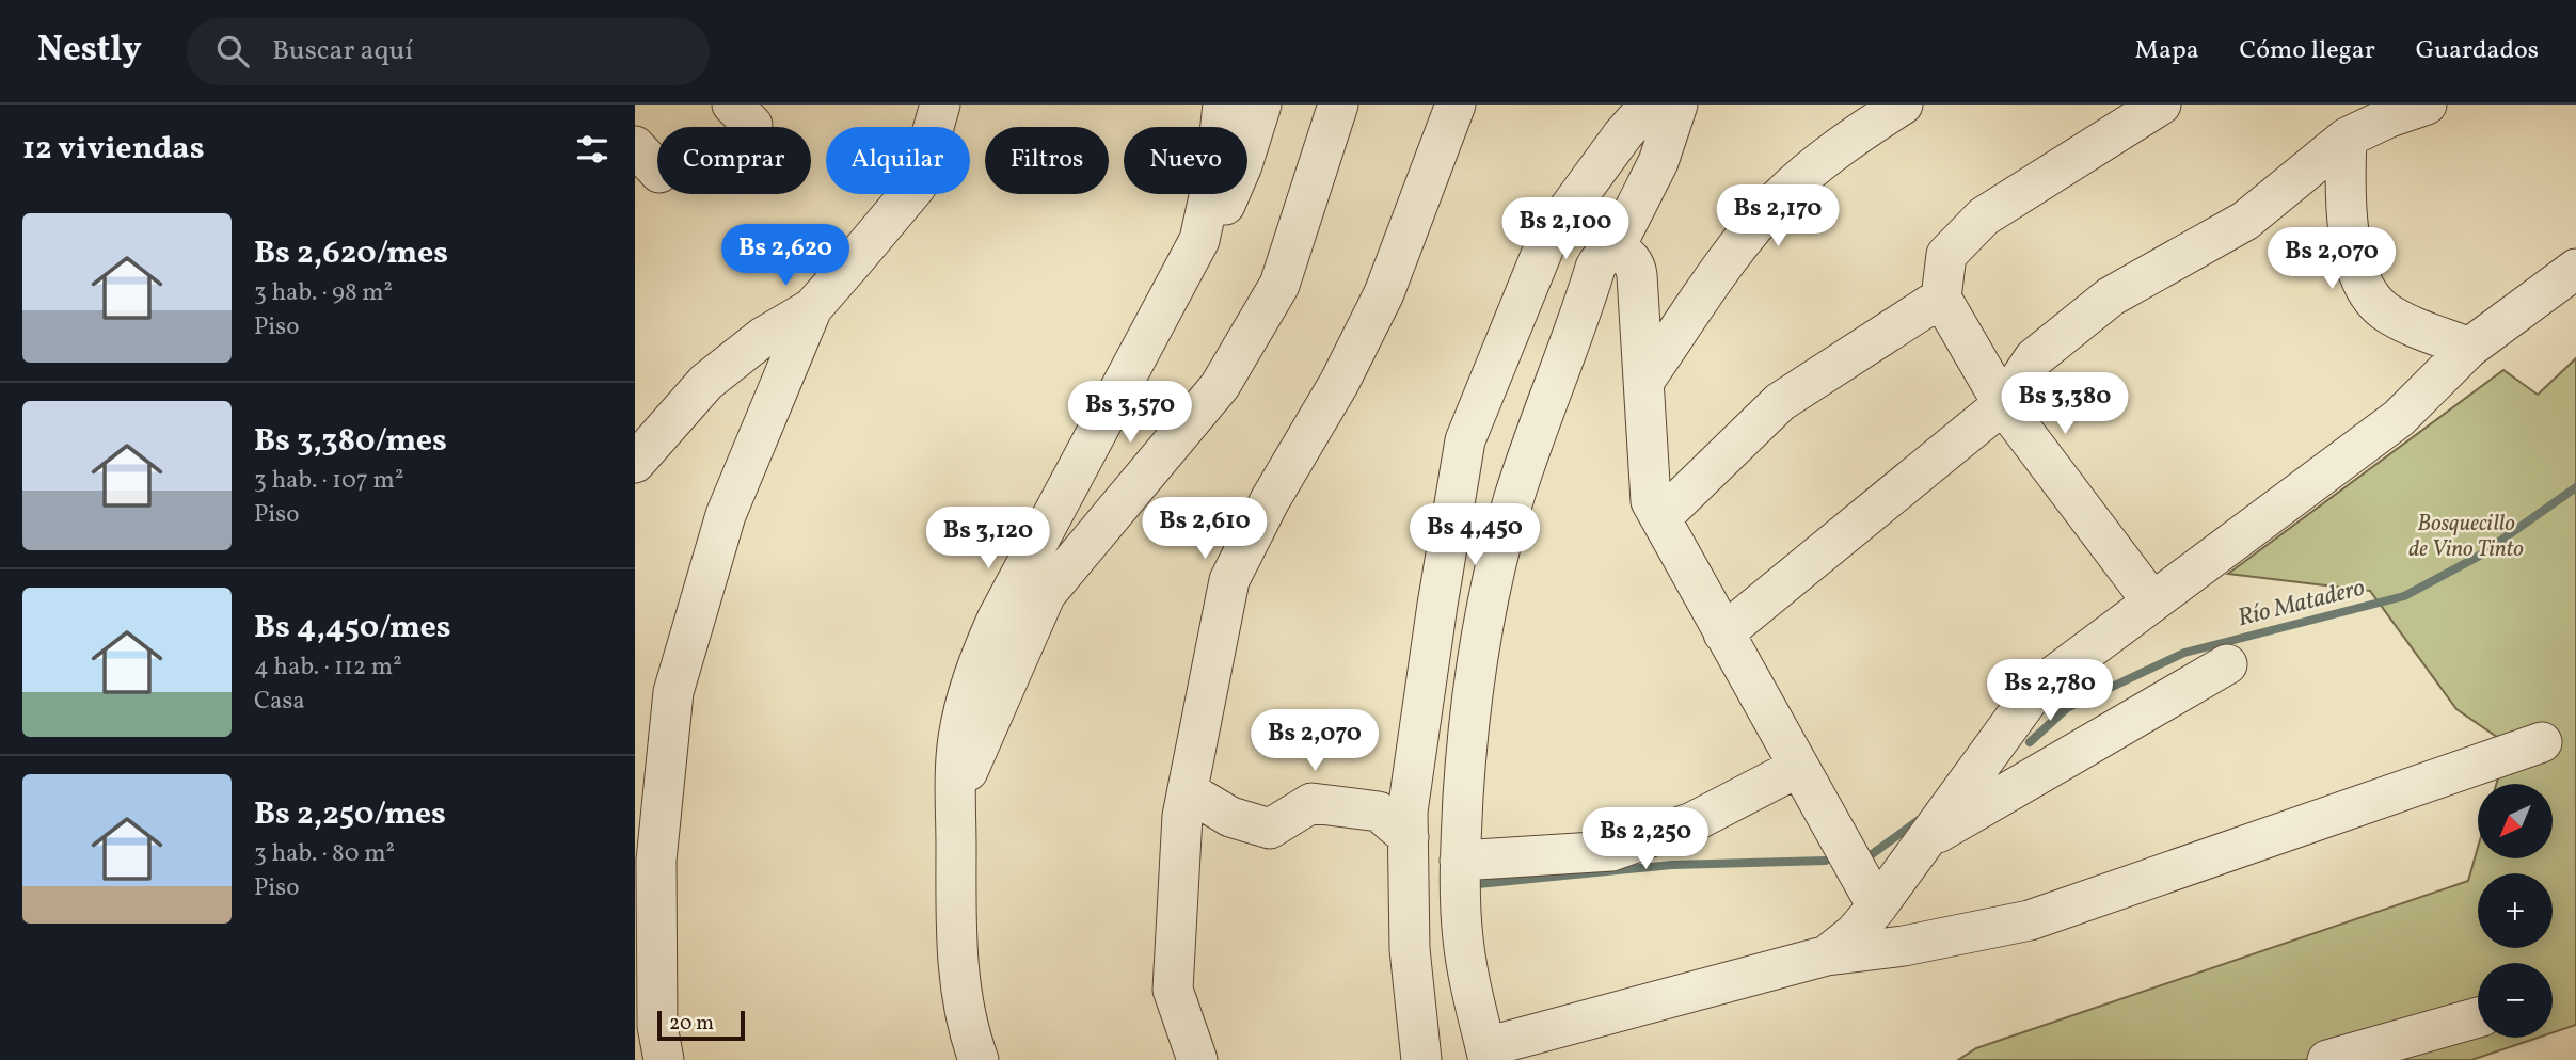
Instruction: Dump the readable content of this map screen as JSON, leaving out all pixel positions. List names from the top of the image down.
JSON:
{
  "water": ["Río Matadero"],
  "parks": ["Bosquecillo de Vino Tinto"],
  "scale_bar": "20 m",
  "north": "bottom left",
  "page": {
    "header": "Nestly",
    "search": "Buscar aquí",
    "nav": ["Mapa", "Cómo llegar", "Guardados"],
    "heading": "12 viviendas",
    "chip": [
      "Comprar",
      "Alquilar",
      "Filtros",
      "Nuevo"
    ],
    "price": [
      "Bs 2,170",
      "Bs 2,100",
      "Bs 2,620",
      "Bs 2,070",
      "Bs 3,380",
      "Bs 3,570",
      "Bs 2,610",
      "Bs 4,450",
      "Bs 3,120",
      "Bs 2,780",
      "Bs 2,070",
      "Bs 2,250"
    ],
    "list": [
      {
        "name": "Bs 2,620/mes",
        "note": "3 hab. · 98 m² · Piso"
      },
      {
        "name": "Bs 3,380/mes",
        "note": "3 hab. · 107 m² · Piso"
      },
      {
        "name": "Bs 4,450/mes",
        "note": "4 hab. · 112 m² · Casa"
      },
      {
        "name": "Bs 2,250/mes",
        "note": "3 hab. · 80 m² · Piso"
      }
    ],
    "map_buttons": ["+", "−"],
    "scale": "20 m"
  }
}
